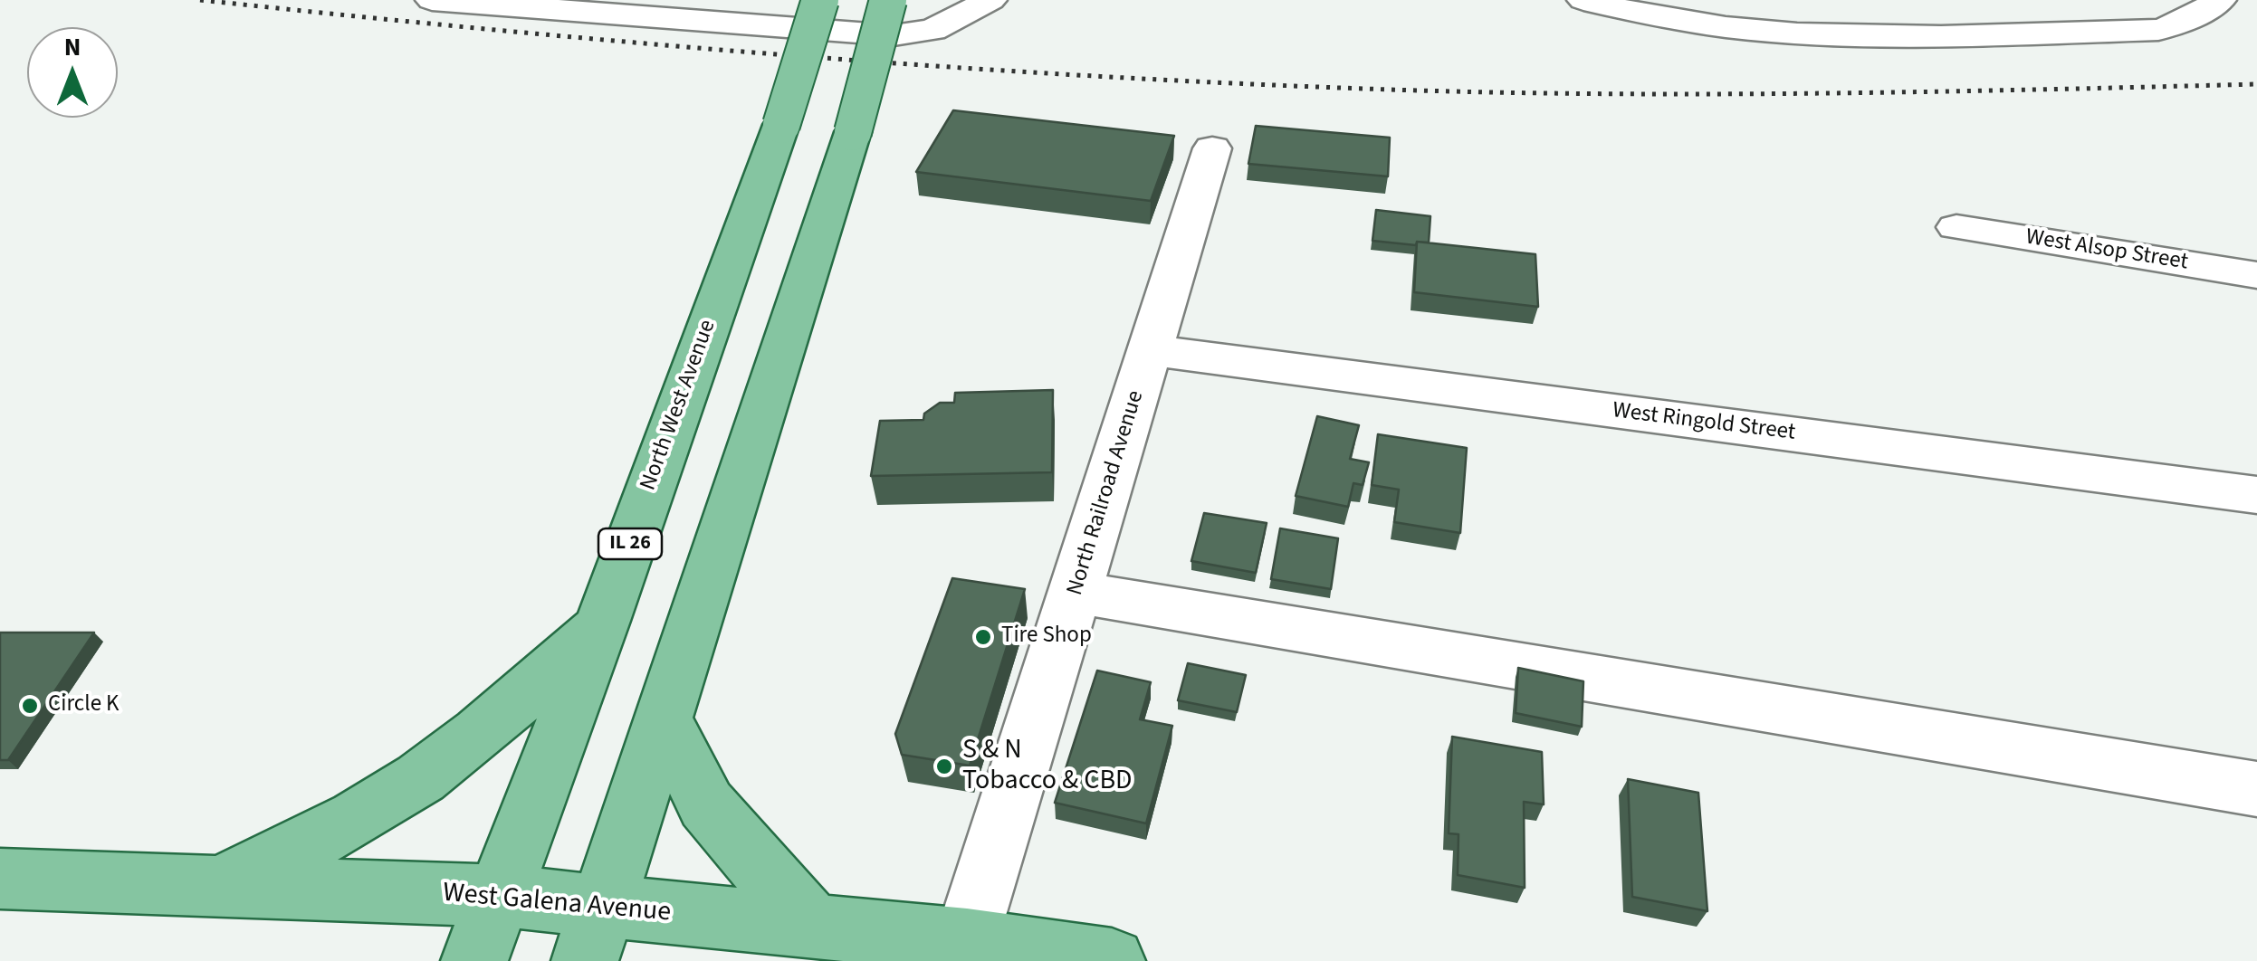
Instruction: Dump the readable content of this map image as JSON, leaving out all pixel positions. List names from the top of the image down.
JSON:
{
  "streets": {
    "main road": ["North West Avenue", "IL 26", "West Galena Avenue"],
    "street": ["West Alsop Street", "West Ringold Street", "North Railroad Avenue"]
  },
  "crossings": [
    ["North West Avenue", "West Galena Avenue"],
    ["West Ringold Street", "North Railroad Avenue"],
    ["North Railroad Avenue", "West Galena Avenue"]
  ],
  "places": ["Tire Shop", "Circle K", "S & N Tobacco & CBD"],
  "north": "top"
}
